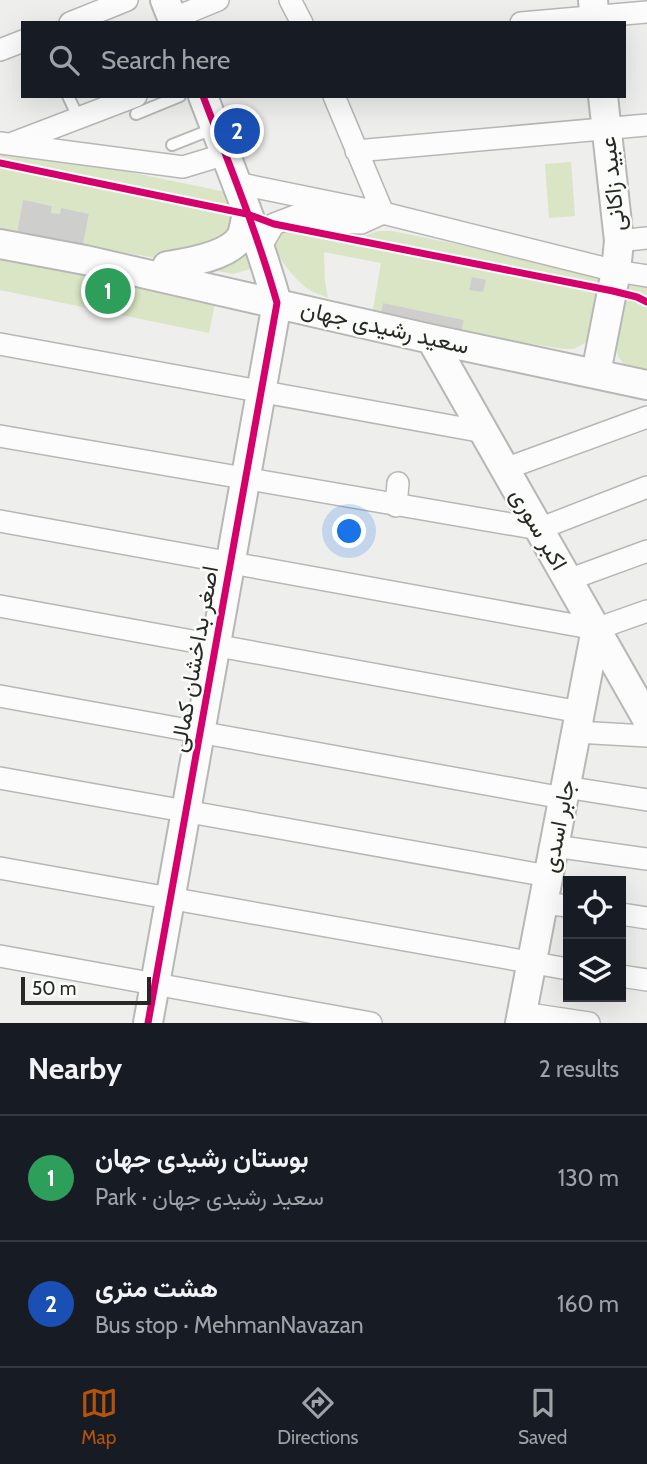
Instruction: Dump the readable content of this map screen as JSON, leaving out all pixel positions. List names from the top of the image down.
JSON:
{
  "streets": {
    "street": [
      "عبید زاکانی",
      "سعید رشیدی جهان",
      "اکبر سوری",
      "اصغر بداخشان کمالی",
      "جابر اسدی"
    ]
  },
  "crossings": [
    ["عبید زاکانی", "سعید رشیدی جهان"],
    ["سعید رشیدی جهان", "اکبر سوری"],
    ["سعید رشیدی جهان", "اصغر بداخشان کمالی"],
    ["اکبر سوری", "جابر اسدی"]
  ],
  "scale_bar": "50 m",
  "page": {
    "search": "Search here",
    "pins": ["2", "1"],
    "scale": "50 m",
    "heading": ["Nearby", "2 results"],
    "list": [
      {
        "mark": "1",
        "name": "بوستان رشیدی جهان",
        "note": "Park · سعید رشیدی جهان",
        "value": "130 m"
      },
      {
        "mark": "2",
        "name": "هشت متری",
        "note": "Bus stop · MehmanNavazan",
        "value": "160 m"
      }
    ],
    "nav": ["Map", "Directions", "Saved"]
  }
}
